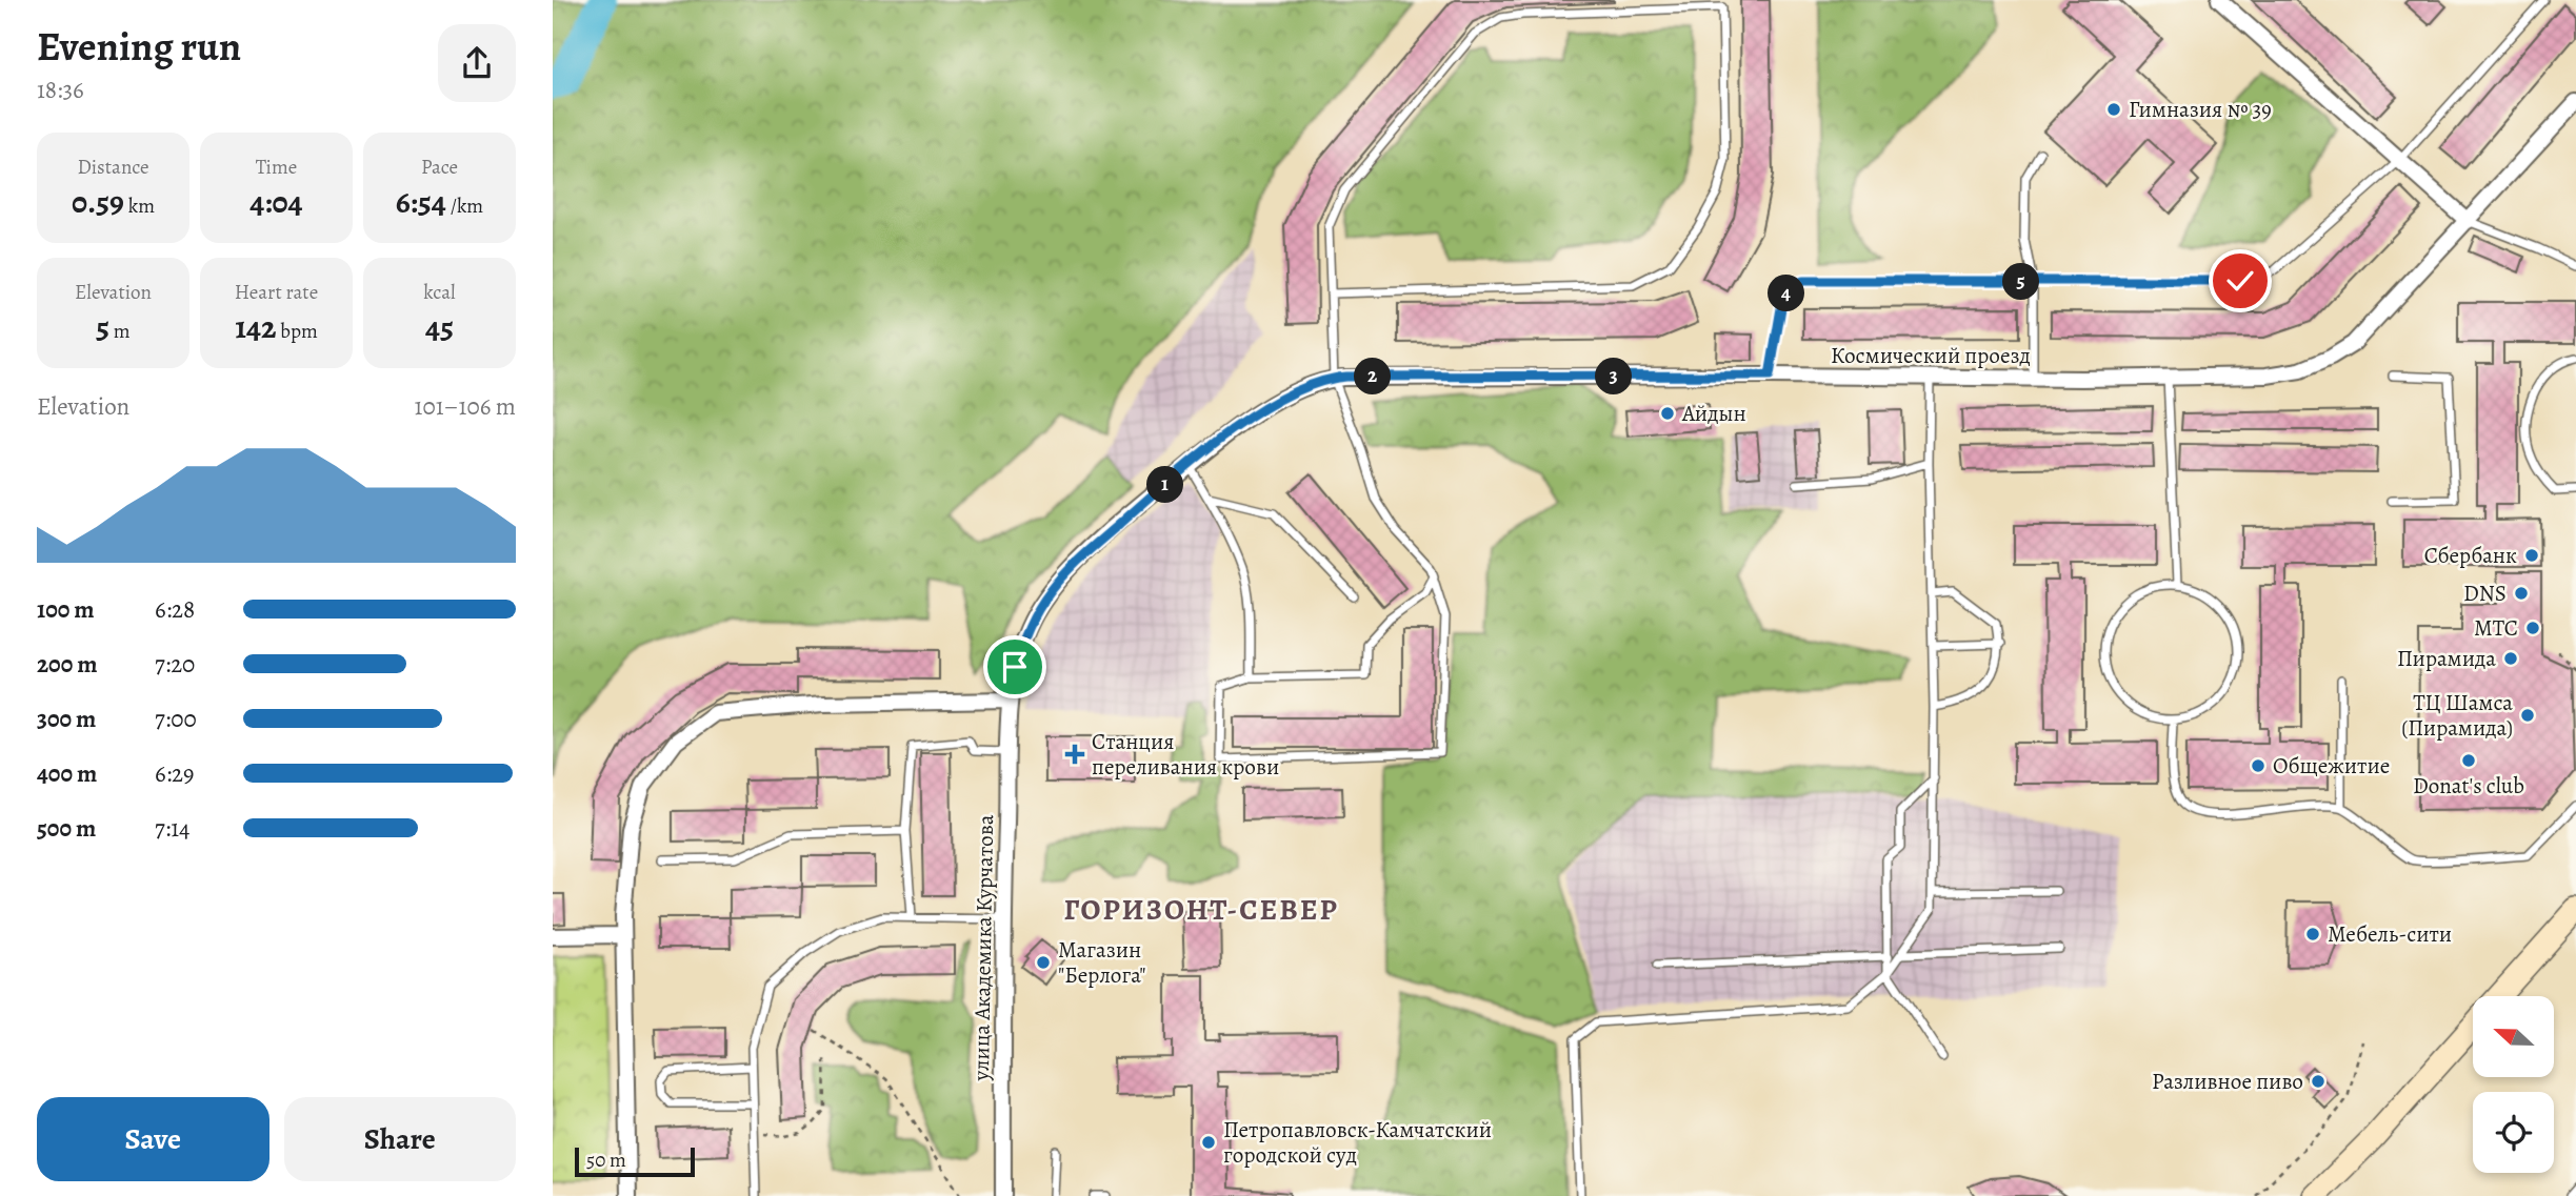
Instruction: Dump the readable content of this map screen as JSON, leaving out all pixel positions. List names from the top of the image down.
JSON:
{
  "streets": {
    "street": ["Космический проезд", "улица Академика Курчатова"]
  },
  "crossings": [
    ["Космический проезд", "улица Академика Курчатова"]
  ],
  "districts": ["ГОРИЗОНТ-СЕВЕР"],
  "places": {
    "other": [
      "Гимназия № 39",
      "Айдын",
      "Сбербанк",
      "DNS",
      "МТС",
      "Пирамида",
      "ТЦ Шамса (Пирамида)",
      "Donat's club",
      "Общежитие",
      "Мебель-сити",
      "Магазин \"Берлога\"",
      "Разливное пиво",
      "Петропавловск-Камчатский городской суд"
    ],
    "health": ["Станция переливания крови"]
  },
  "scale_bar": "50 m",
  "north": "left",
  "page": {
    "heading": ["Evening run", "18:36"],
    "stats": [
      ["Distance", "0.59 km"],
      ["Time", "4:04"],
      ["Pace", "6:54 /km"],
      ["Elevation", "5 m"],
      ["Heart rate", "142 bpm"],
      ["kcal", "45"]
    ],
    "pins": [
      "5",
      "4",
      "2",
      "3",
      "1"
    ],
    "chart": ["Elevation", "101–106 m"],
    "list": [
      {
        "name": "100 m",
        "note": "6:28"
      },
      {
        "name": "200 m",
        "note": "7:20"
      },
      {
        "name": "300 m",
        "note": "7:00"
      },
      {
        "name": "400 m",
        "note": "6:29"
      },
      {
        "name": "500 m",
        "note": "7:14"
      }
    ],
    "buttons": ["Save", "Share"],
    "scale": "50 m"
  }
}
